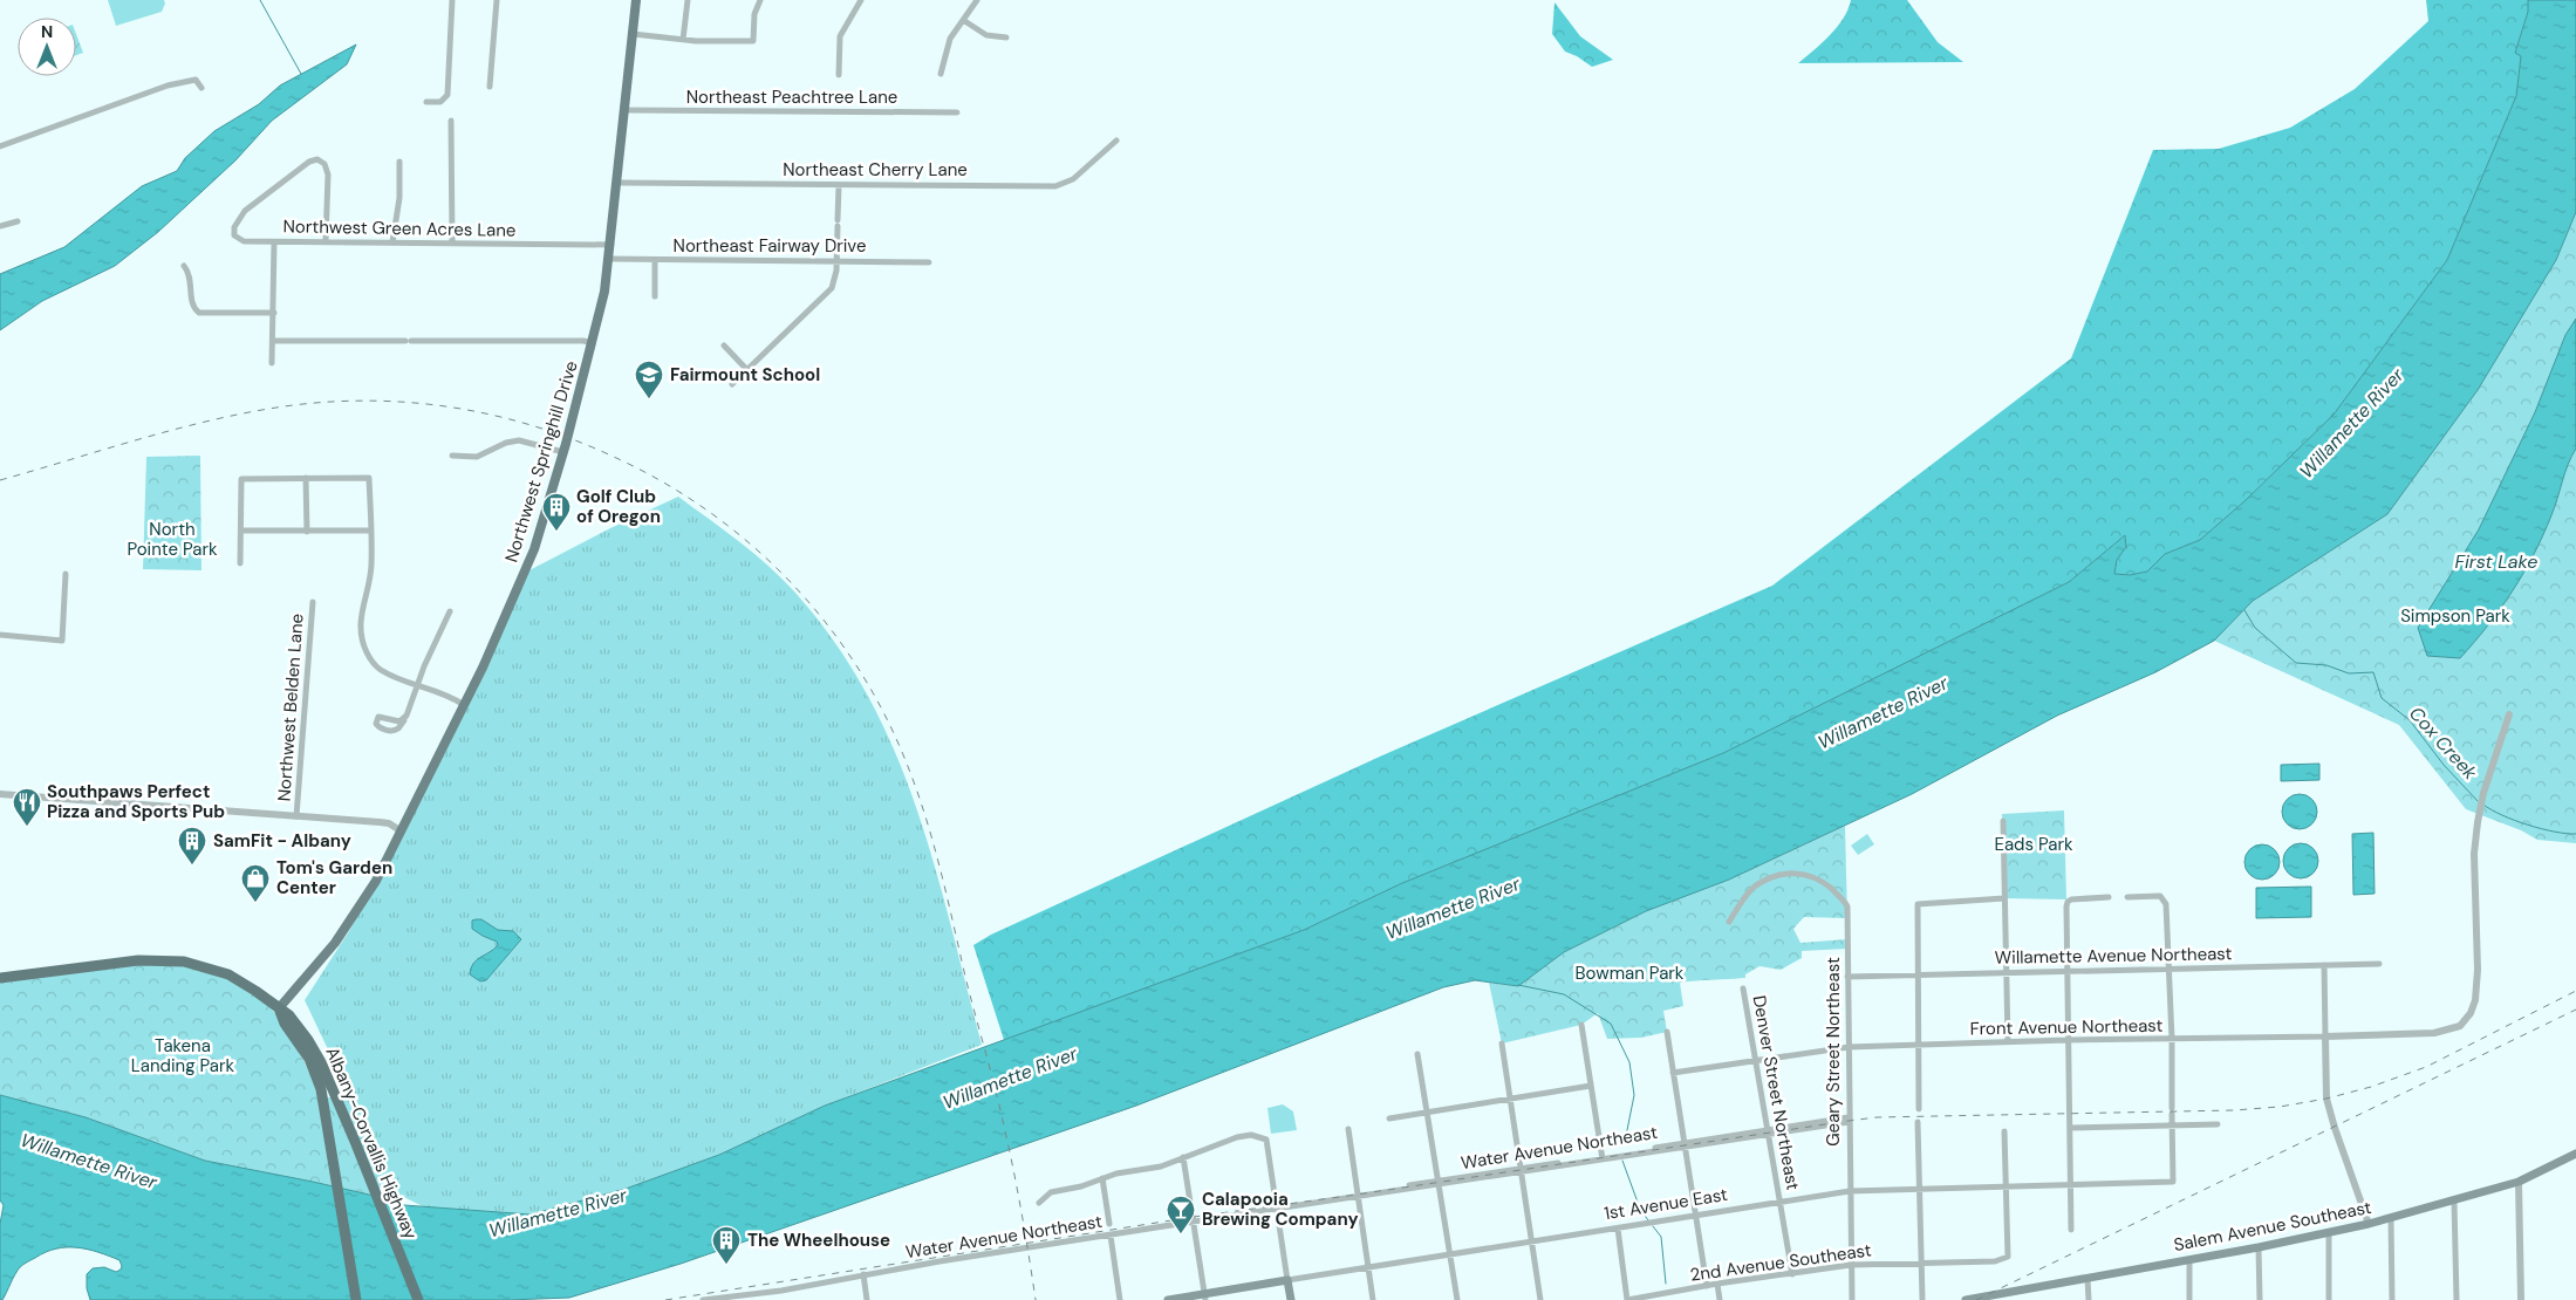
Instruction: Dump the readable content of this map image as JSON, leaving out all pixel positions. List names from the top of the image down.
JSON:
{
  "streets": {
    "highway": ["Albany-Corvallis Highway"],
    "main road": ["Northwest Springhill Drive", "1st Avenue East", "Salem Avenue Southeast"],
    "street": [
      "Northeast Peachtree Lane",
      "Northeast Cherry Lane",
      "Northwest Green Acres Lane",
      "Northeast Fairway Drive",
      "Northwest Belden Lane",
      "Willamette Avenue Northeast",
      "Front Avenue Northeast",
      "Geary Street Northeast",
      "Denver Street Northeast",
      "Water Avenue Northeast",
      "2nd Avenue Southeast"
    ]
  },
  "crossings": [
    ["Northeast Peachtree Lane", "Northwest Springhill Drive"],
    ["Northeast Cherry Lane", "Northwest Springhill Drive"],
    ["Northwest Green Acres Lane", "Northwest Springhill Drive"],
    ["Northeast Fairway Drive", "Northwest Springhill Drive"],
    ["Northwest Springhill Drive", "Albany-Corvallis Highway"],
    ["Willamette Avenue Northeast", "Geary Street Northeast"],
    ["Front Avenue Northeast", "Geary Street Northeast"],
    ["Front Avenue Northeast", "Denver Street Northeast"],
    ["Geary Street Northeast", "Water Avenue Northeast"],
    ["Geary Street Northeast", "1st Avenue East"],
    ["Geary Street Northeast", "2nd Avenue Southeast"],
    ["Denver Street Northeast", "Water Avenue Northeast"],
    ["Denver Street Northeast", "1st Avenue East"],
    ["Denver Street Northeast", "2nd Avenue Southeast"],
    ["1st Avenue East", "2nd Avenue Southeast"]
  ],
  "water": ["Willamette River", "First Lake", "Cox Creek"],
  "parks": [
    "North Pointe Park",
    "Simpson Park",
    "Eads Park",
    "Bowman Park",
    "Takena Landing Park"
  ],
  "places": {
    "school or university": ["Fairmount School"],
    "building": ["Golf Club of Oregon", "SamFit - Albany", "The Wheelhouse"],
    "restaurant": ["Southpaws Perfect Pizza and Sports Pub"],
    "shop": ["Tom's Garden Center"],
    "bar": ["Calapooia Brewing Company"]
  },
  "north": "top"
}
